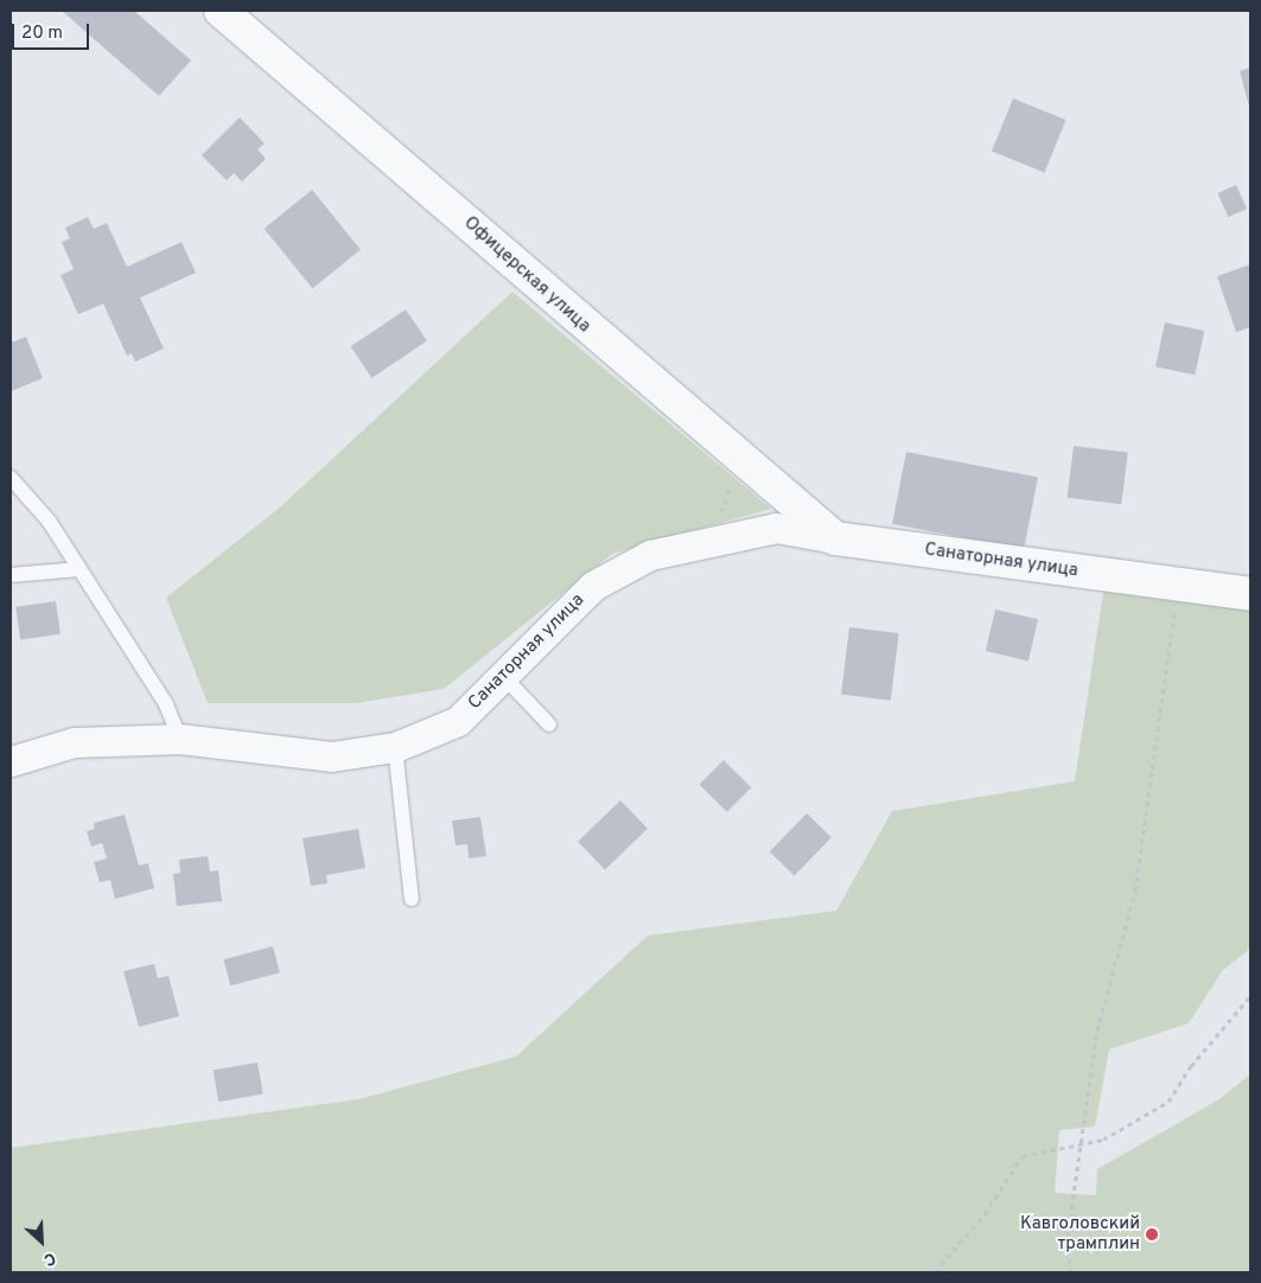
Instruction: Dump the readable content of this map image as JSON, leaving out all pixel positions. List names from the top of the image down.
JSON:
{
  "streets": {
    "street": ["Офицерская улица", "Санаторная улица"]
  },
  "crossings": [
    ["Офицерская улица", "Санаторная улица"]
  ],
  "places": ["Кавголовский трамплин"],
  "scale_bar": "20 m",
  "north": "bottom right"
}
